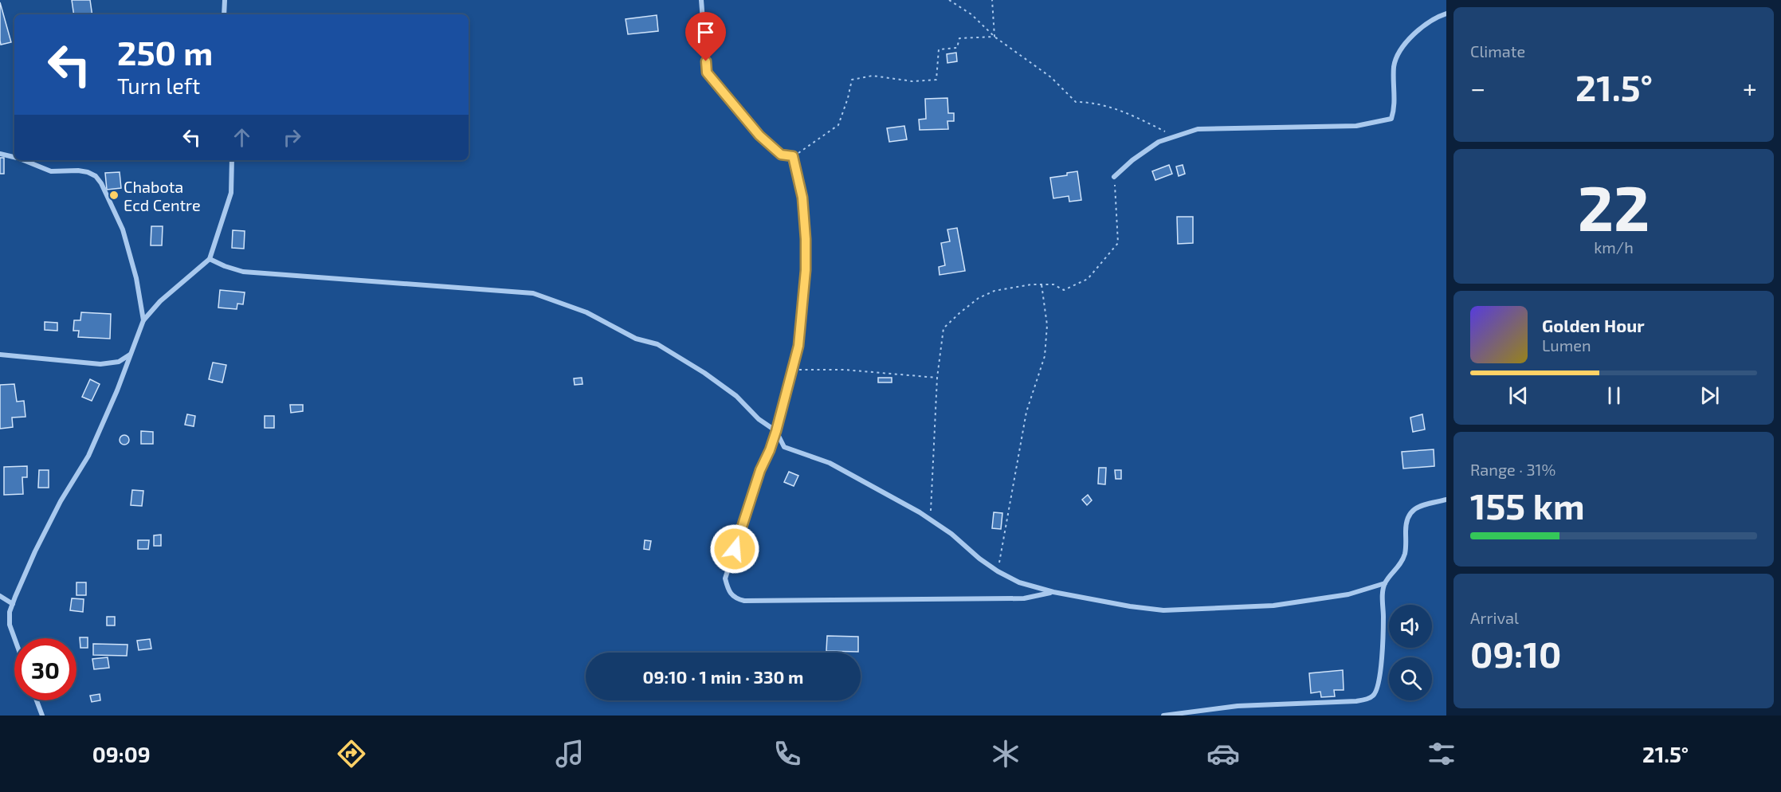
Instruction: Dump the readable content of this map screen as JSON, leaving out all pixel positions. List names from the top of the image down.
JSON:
{
  "places": ["Chabota Ecd Centre"],
  "page": {
    "tile": [
      "Climate",
      ["22", "km/h"],
      ["Range · 31%", "155 km"],
      ["Arrival", "09:10"]
    ],
    "turn": ["250 m", "Turn left"],
    "heat": ["−", "21.5°", "+"],
    "song": ["Golden Hour", "Lumen"],
    "limit": "30",
    "trip": "09:10 · 1 min · 330 m",
    "tabs": ["09:09", "21.5°"]
  }
}
